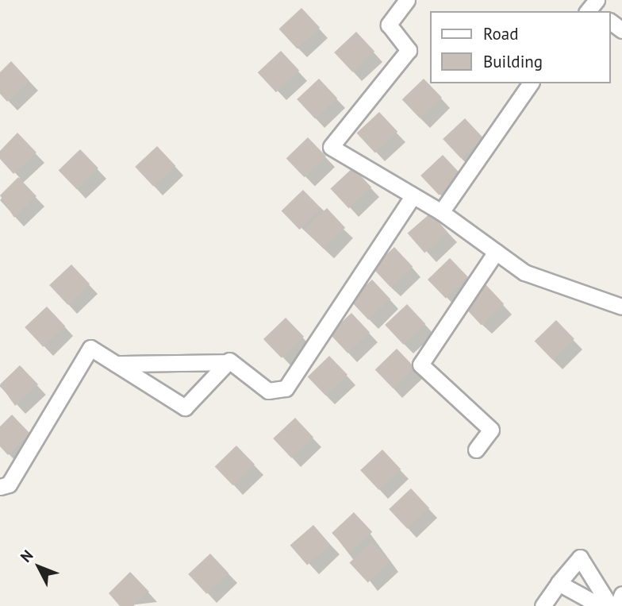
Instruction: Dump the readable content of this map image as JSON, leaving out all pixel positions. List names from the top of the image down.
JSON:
{
  "legend": ["Road", "Building"],
  "north": "top left"
}
